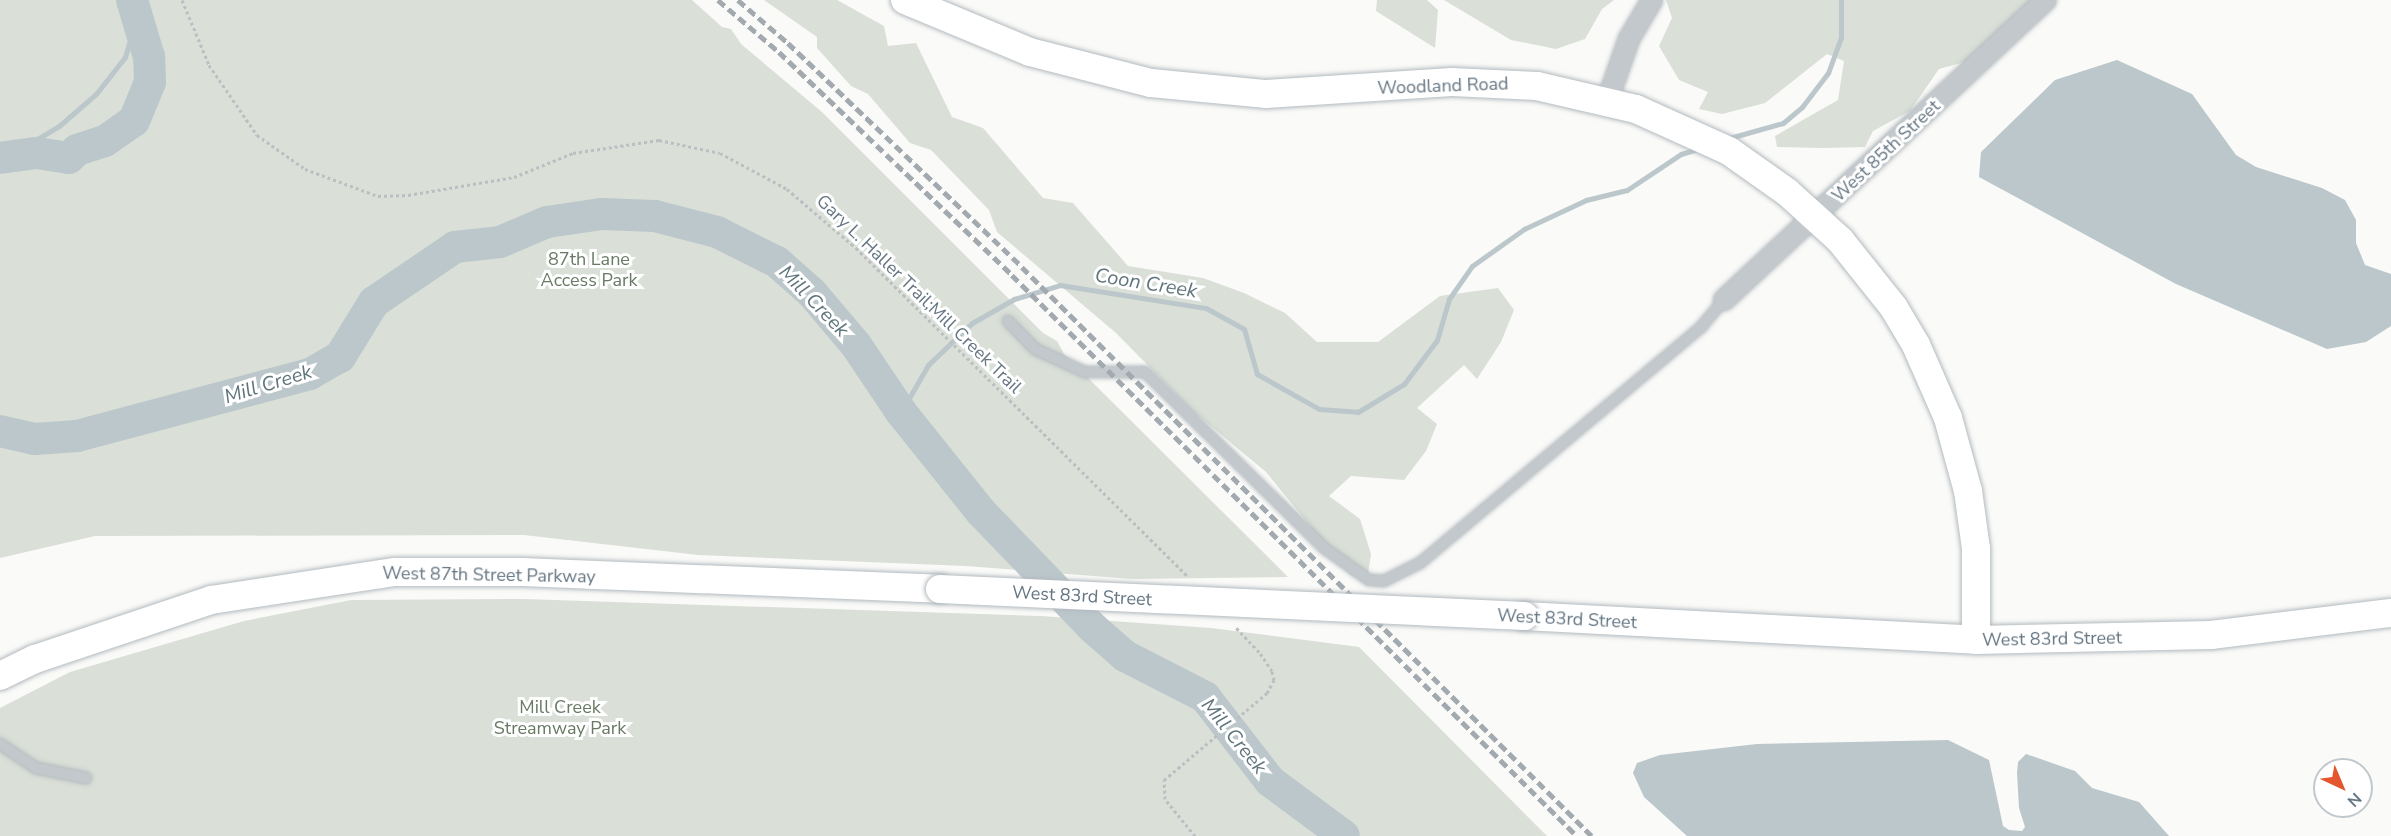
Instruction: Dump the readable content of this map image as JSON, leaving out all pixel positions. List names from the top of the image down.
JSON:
{
  "streets": {
    "main road": ["Woodland Road", "West 87th Street Parkway", "West 83rd Street"],
    "street": ["West 85th Street"],
    "path": ["Gary L. Haller Trail;Mill Creek Trail"]
  },
  "crossings": [
    ["Woodland Road", "West 85th Street"],
    ["Woodland Road", "West 83rd Street"],
    ["West 87th Street Parkway", "West 83rd Street"]
  ],
  "water": ["Coon Creek", "Mill Creek"],
  "parks": ["87th Lane Access Park", "Mill Creek Streamway Park"],
  "north": "bottom right"
}
